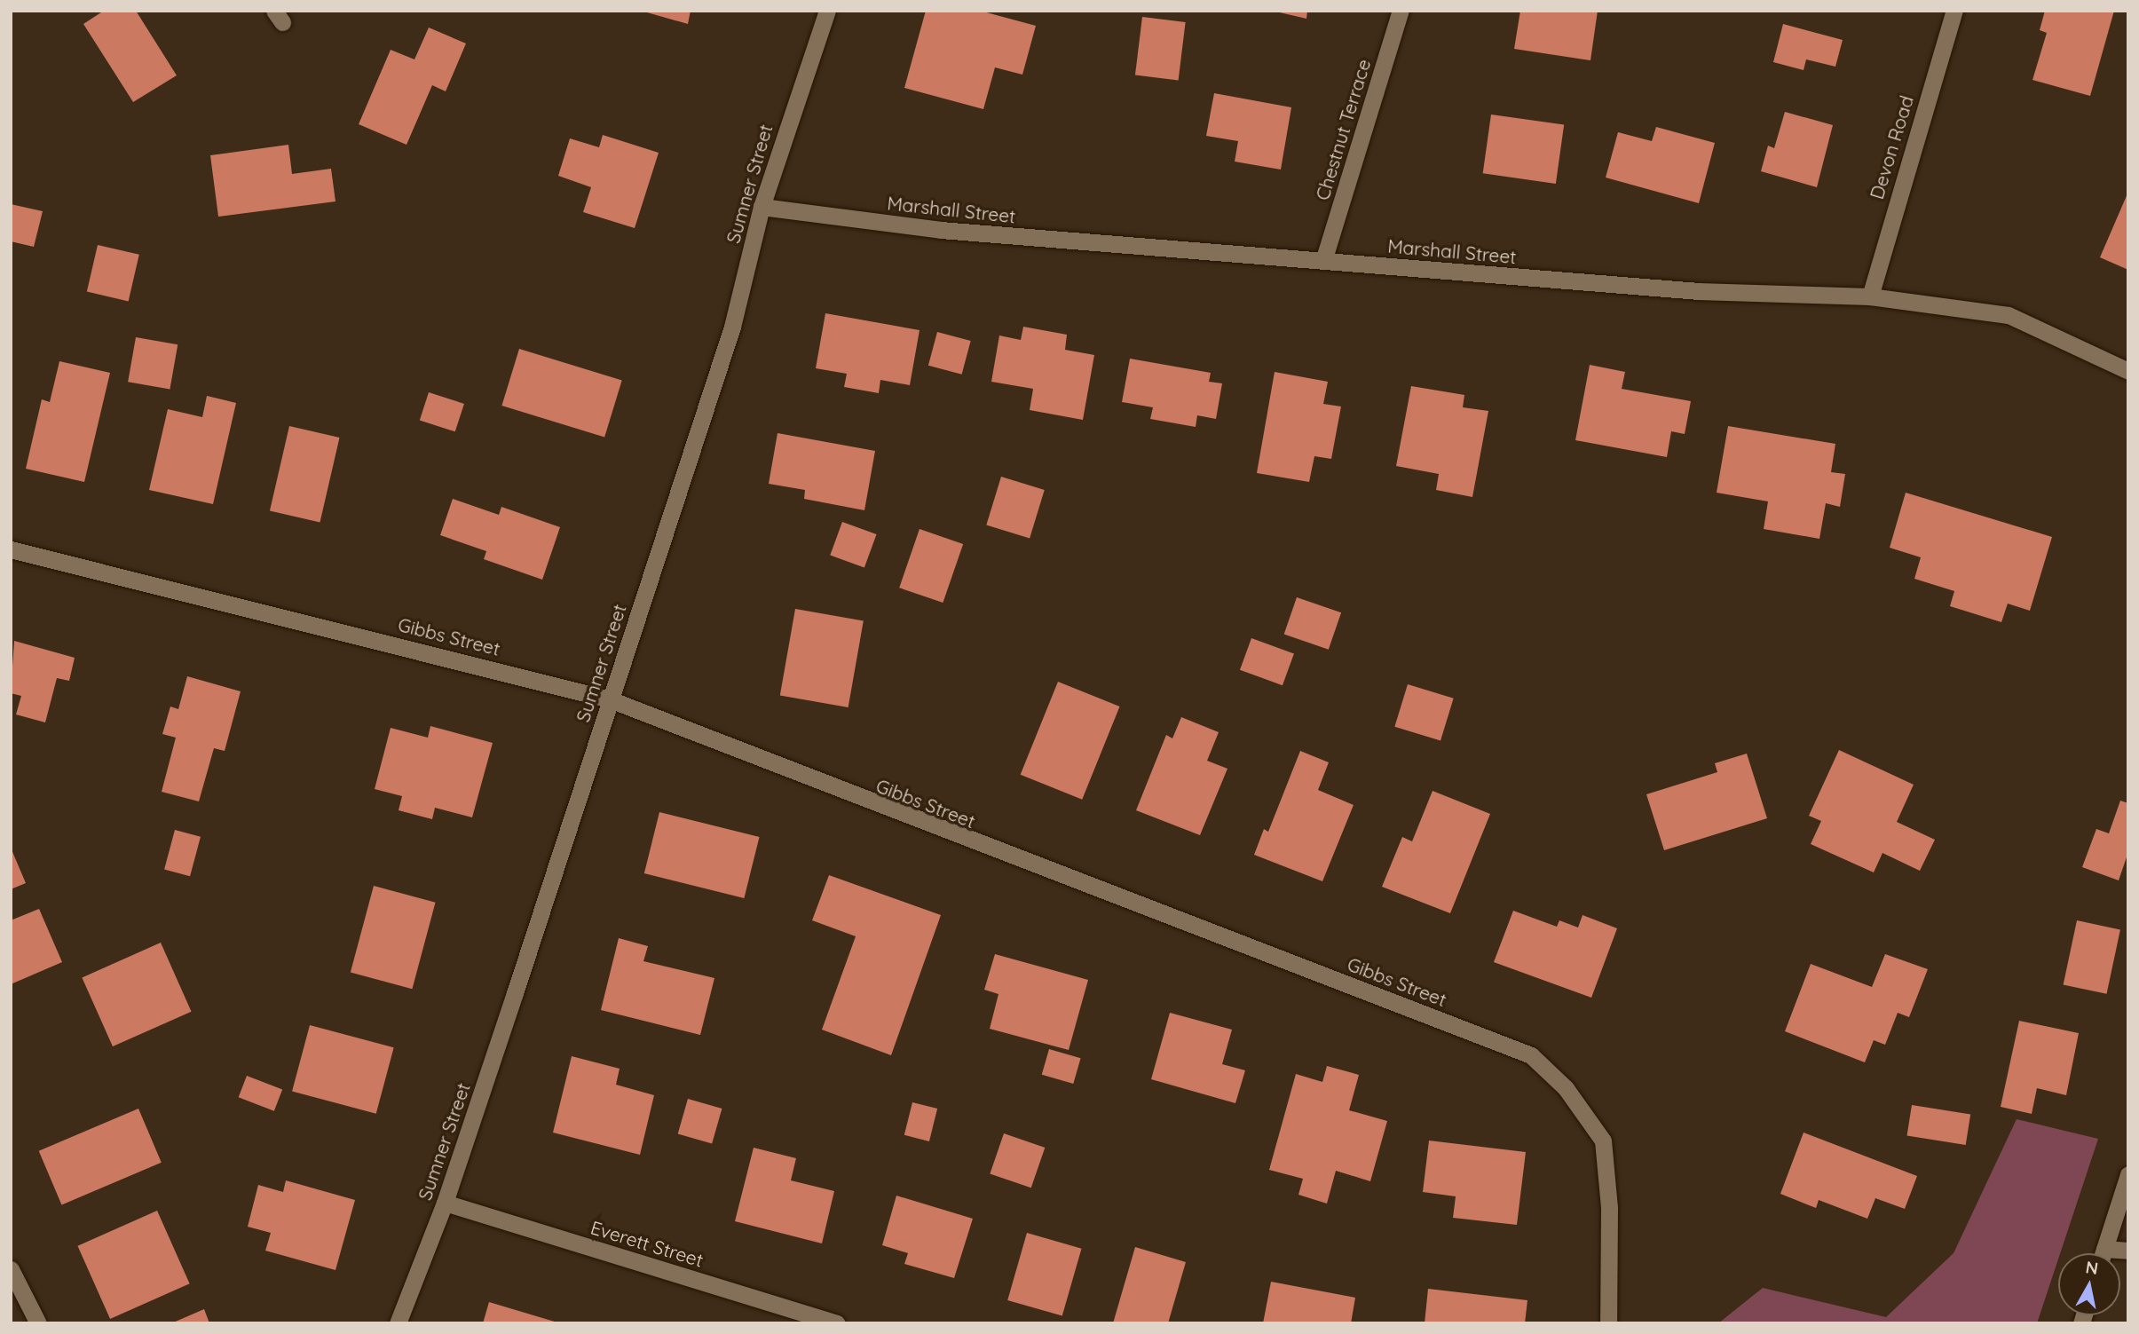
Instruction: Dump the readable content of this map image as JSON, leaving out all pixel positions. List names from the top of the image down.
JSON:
{
  "streets": {
    "street": [
      "Chestnut Terrace",
      "Devon Road",
      "Sumner Street",
      "Marshall Street",
      "Gibbs Street",
      "Everett Street"
    ]
  },
  "crossings": [
    ["Chestnut Terrace", "Marshall Street"],
    ["Devon Road", "Marshall Street"],
    ["Sumner Street", "Marshall Street"],
    ["Sumner Street", "Gibbs Street"],
    ["Sumner Street", "Everett Street"]
  ],
  "north": "top"
}
